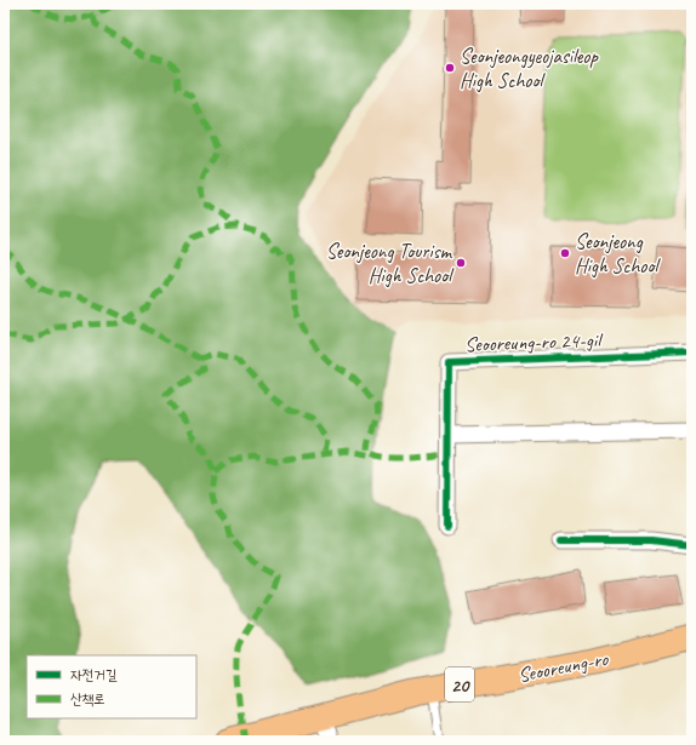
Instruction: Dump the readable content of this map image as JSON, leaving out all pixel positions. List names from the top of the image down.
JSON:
{
  "streets": {
    "main road": ["Seooreung-ro", "20"],
    "street": ["Seooreung-ro 24-gil"]
  },
  "places": ["Seonjeongyeojasileop High School", "Seonjeong High School", "Seonjeong Tourism High School"],
  "legend": ["자전거길", "산책로"]
}
